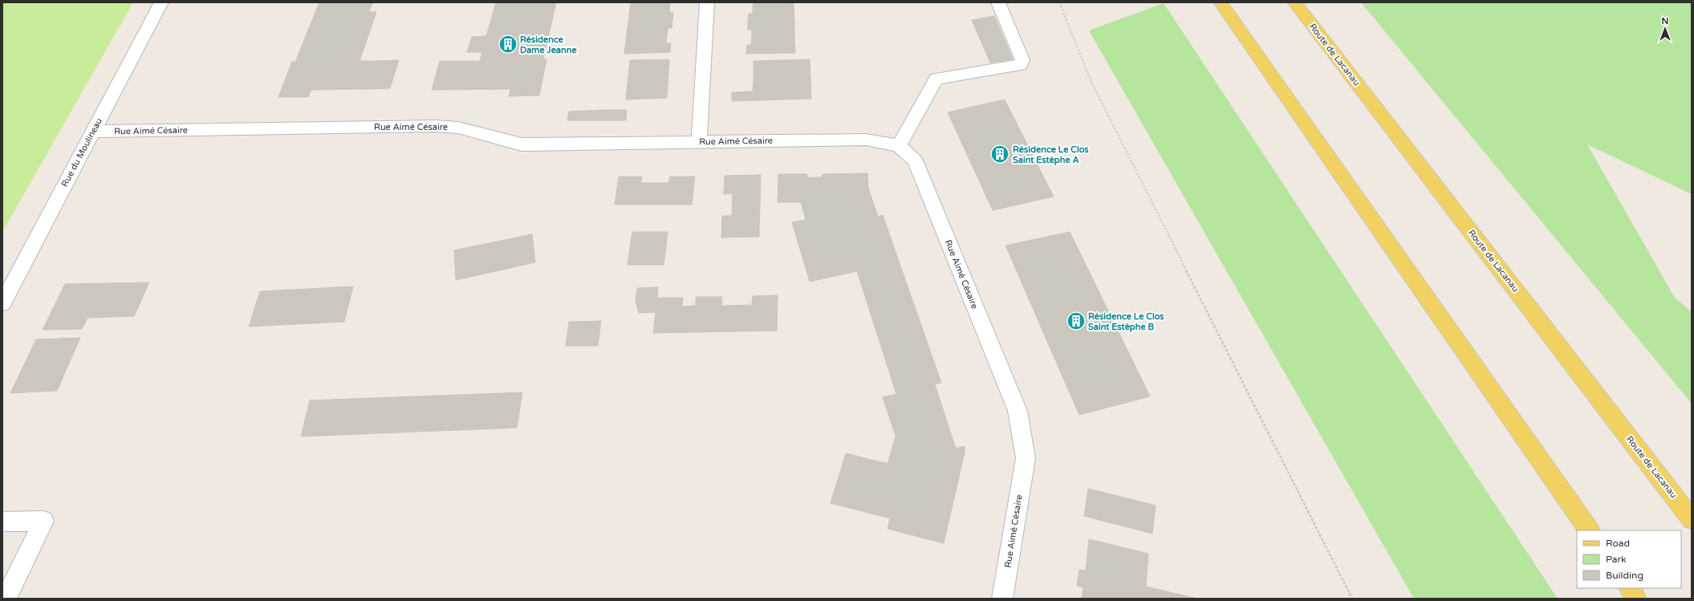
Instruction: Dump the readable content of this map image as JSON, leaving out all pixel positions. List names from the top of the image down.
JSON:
{
  "streets": {
    "main road": ["Route de Lacanau"],
    "street": ["Rue Aimé Césaire", "Rue du Moulineau"]
  },
  "crossings": [
    ["Rue Aimé Césaire", "Rue du Moulineau"]
  ],
  "places": {
    "building": ["Résidence Dame Jeanne", "Résidence Le Clos Saint Estèphe A", "Résidence Le Clos Saint Estèphe B"]
  },
  "legend": ["Road", "Park", "Building"],
  "north": "top"
}
